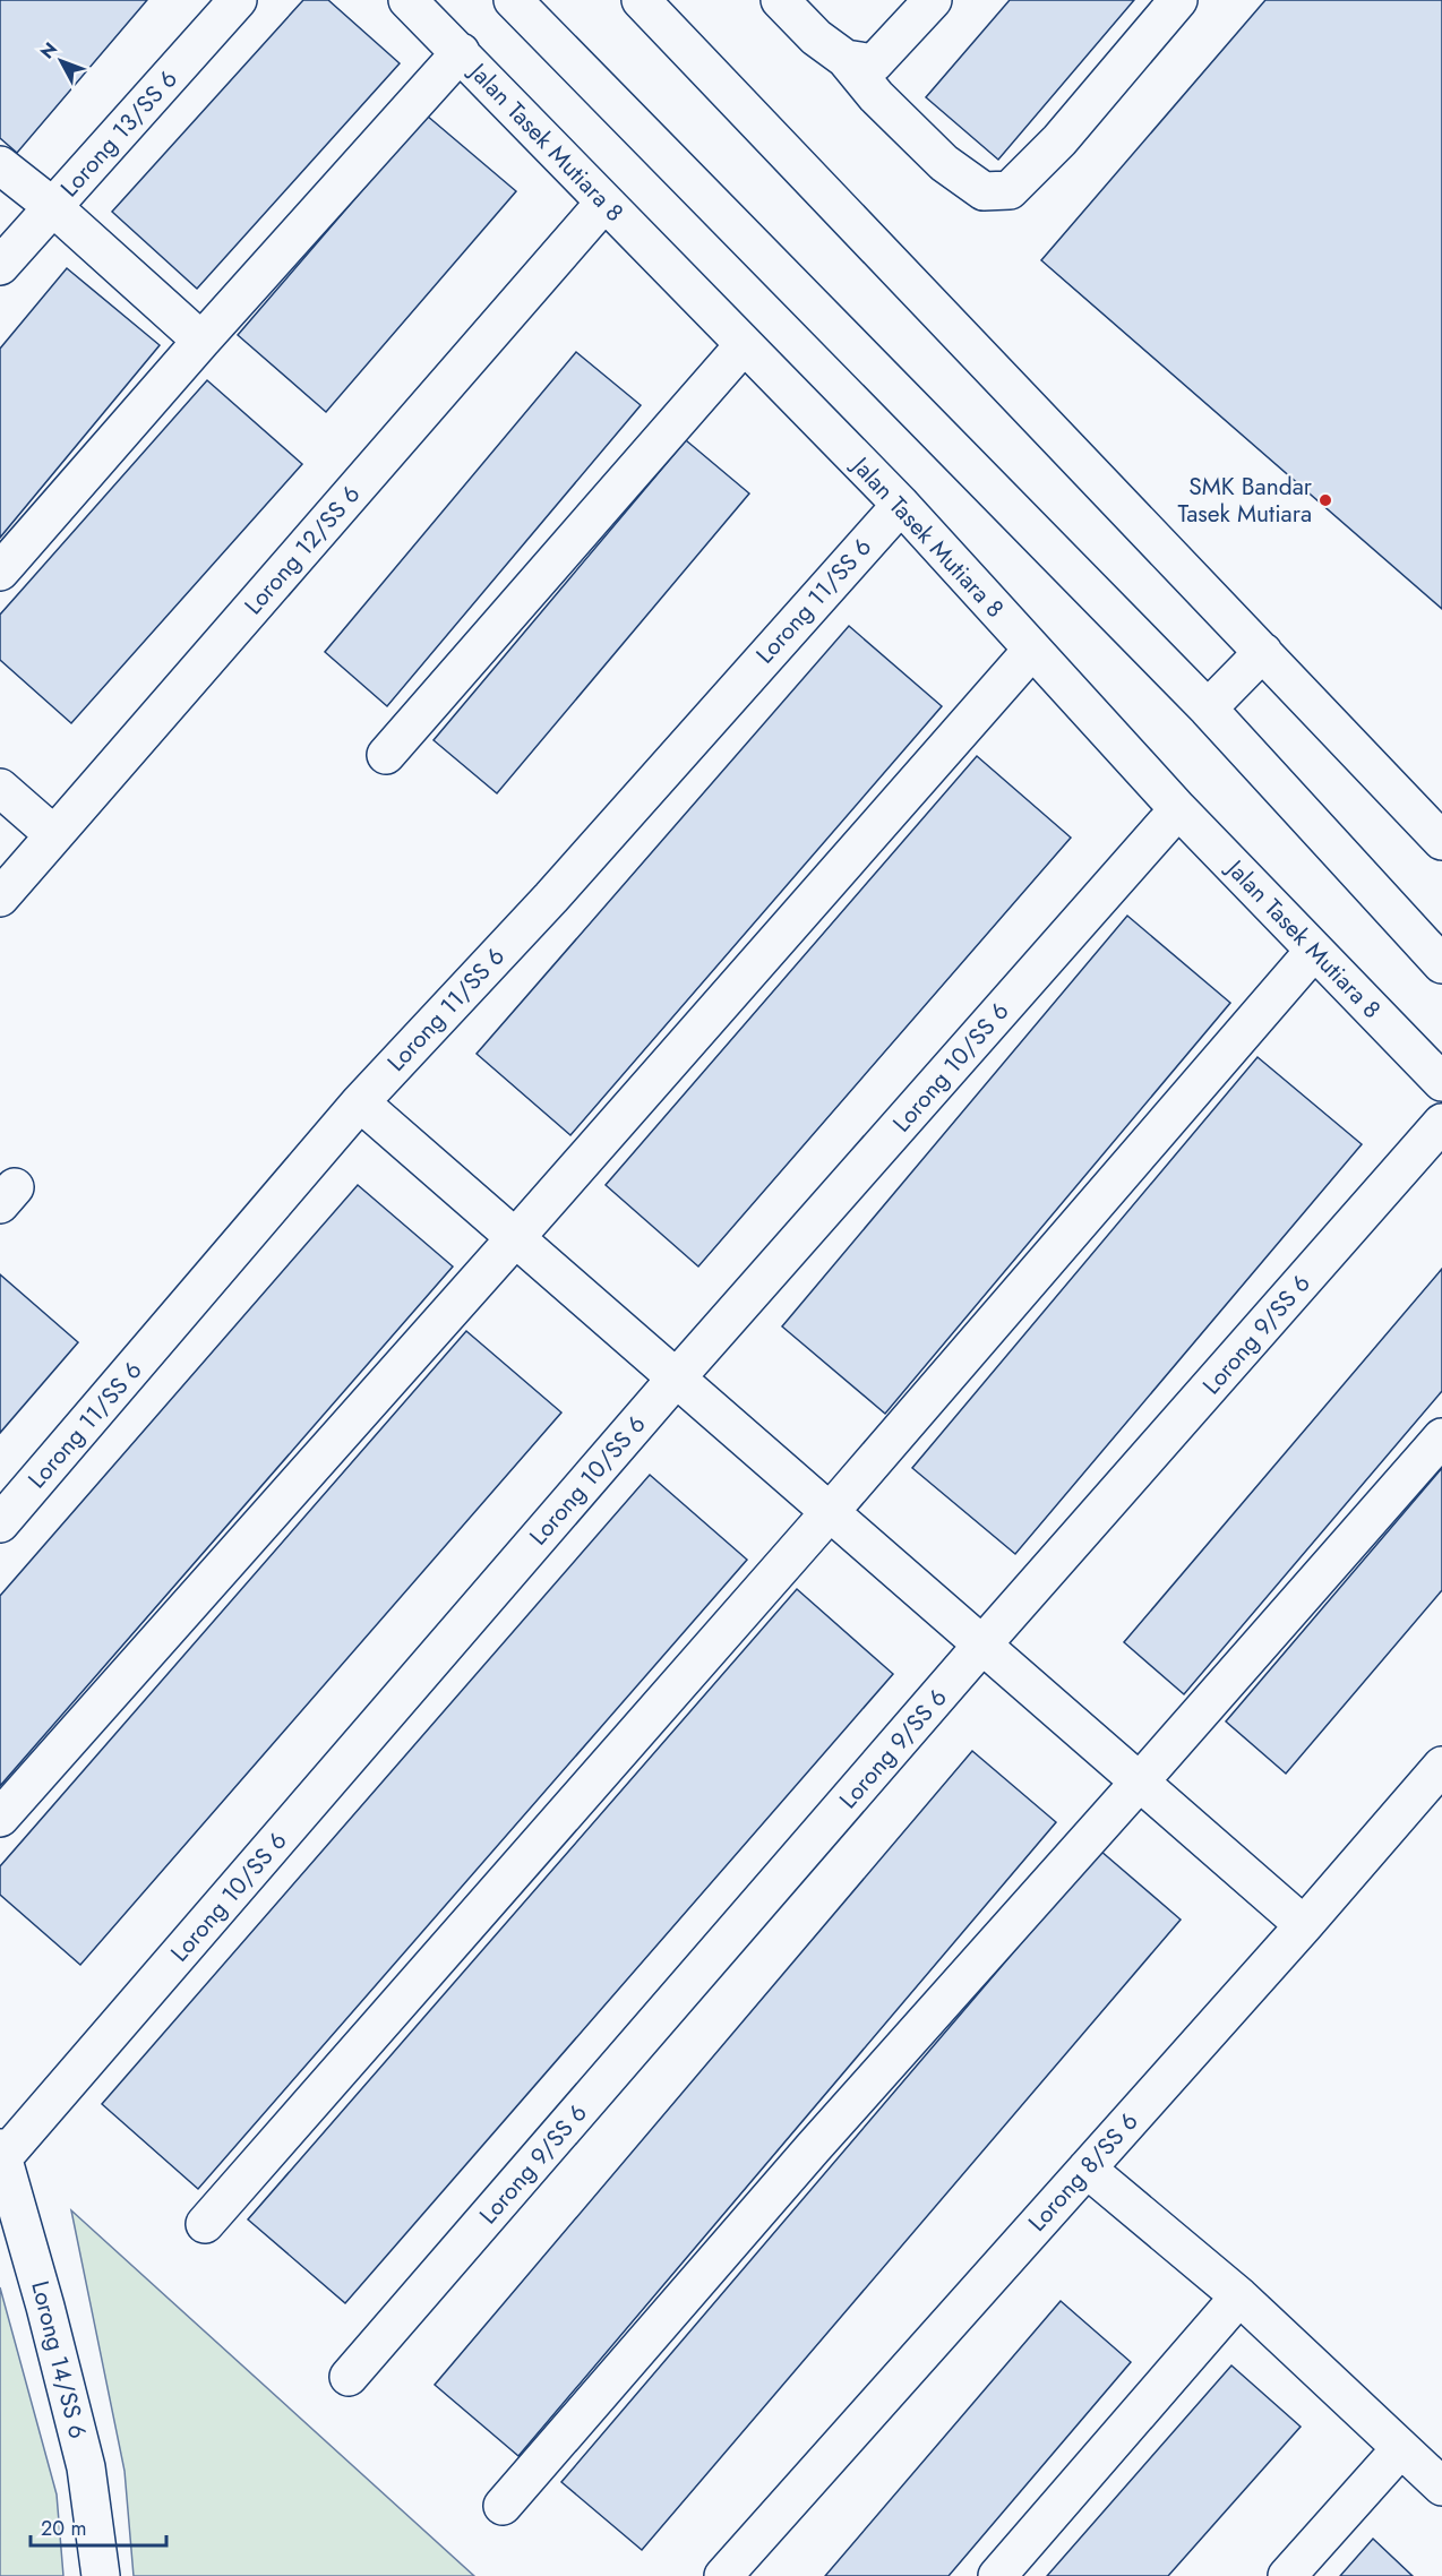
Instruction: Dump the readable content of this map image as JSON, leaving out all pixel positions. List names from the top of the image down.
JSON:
{
  "streets": {
    "street": [
      "Lorong 13/SS 6",
      "Jalan Tasek Mutiara 8",
      "Lorong 12/SS 6",
      "Lorong 11/SS 6",
      "Lorong 10/SS 6",
      "Lorong 9/SS 6",
      "Lorong 8/SS 6",
      "Lorong 14/SS 6"
    ]
  },
  "crossings": [
    ["Jalan Tasek Mutiara 8", "Lorong 12/SS 6"],
    ["Jalan Tasek Mutiara 8", "Lorong 11/SS 6"],
    ["Jalan Tasek Mutiara 8", "Lorong 10/SS 6"],
    ["Lorong 10/SS 6", "Lorong 14/SS 6"]
  ],
  "places": ["SMK Bandar Tasek Mutiara"],
  "scale_bar": "20 m",
  "north": "top left"
}
